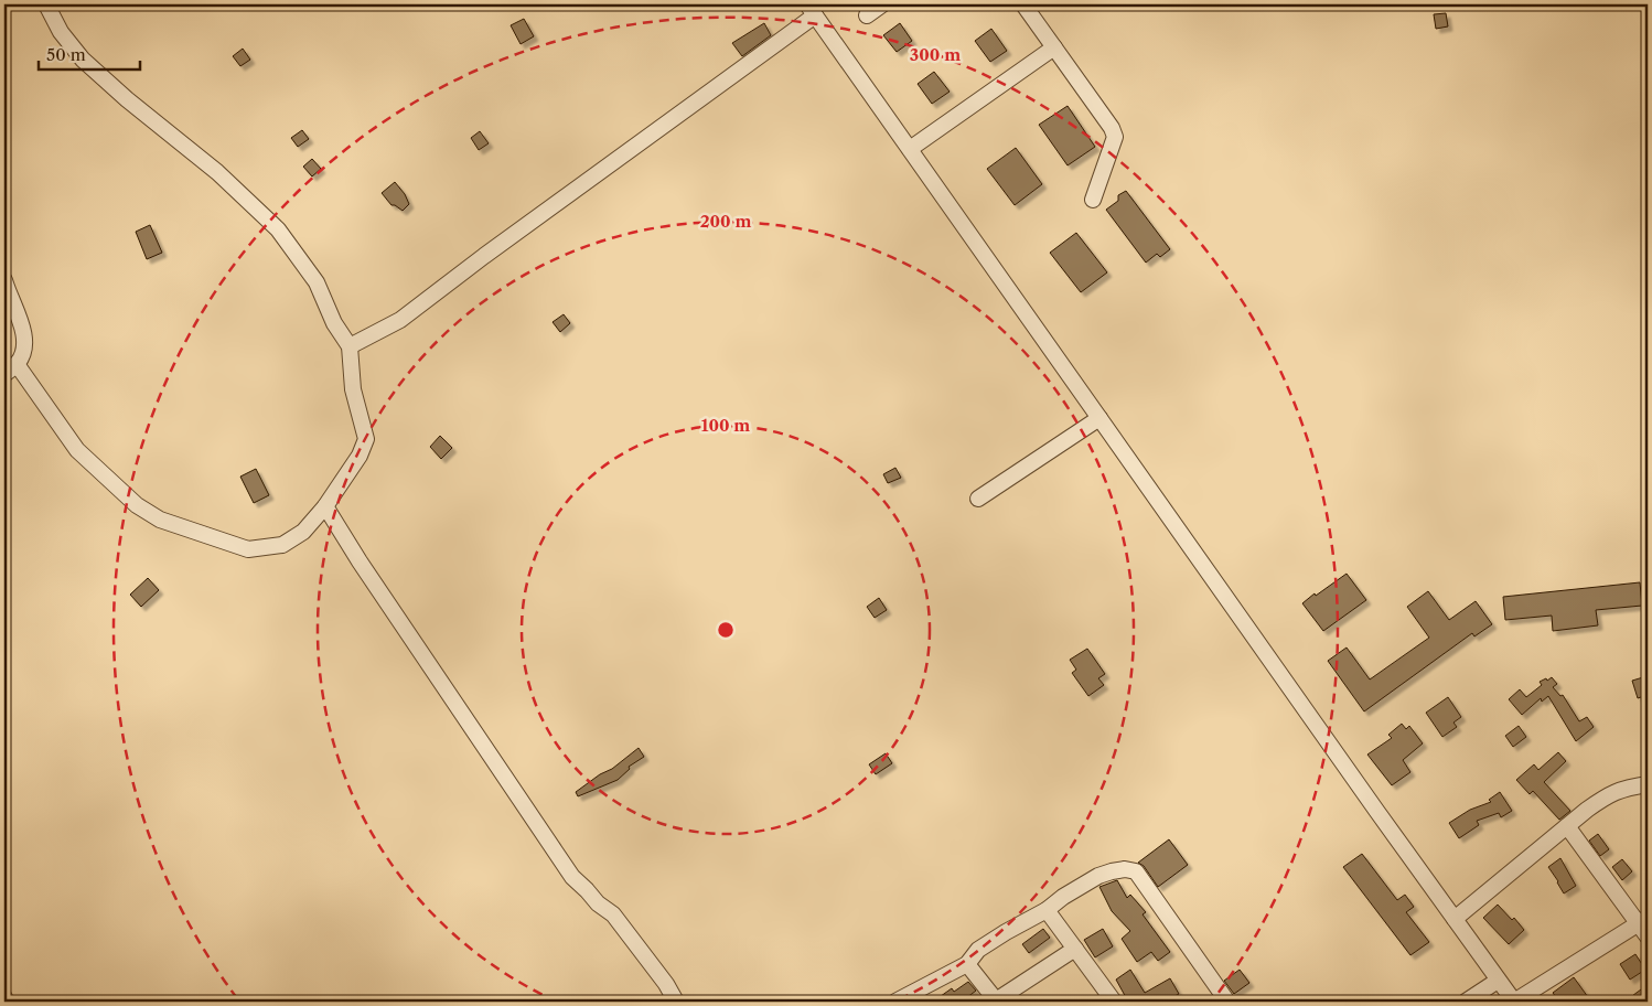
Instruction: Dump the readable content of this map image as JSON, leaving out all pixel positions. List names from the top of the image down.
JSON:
{
  "scale_bar": "50 m",
  "rings": ["300 m", "200 m", "100 m"]
}
